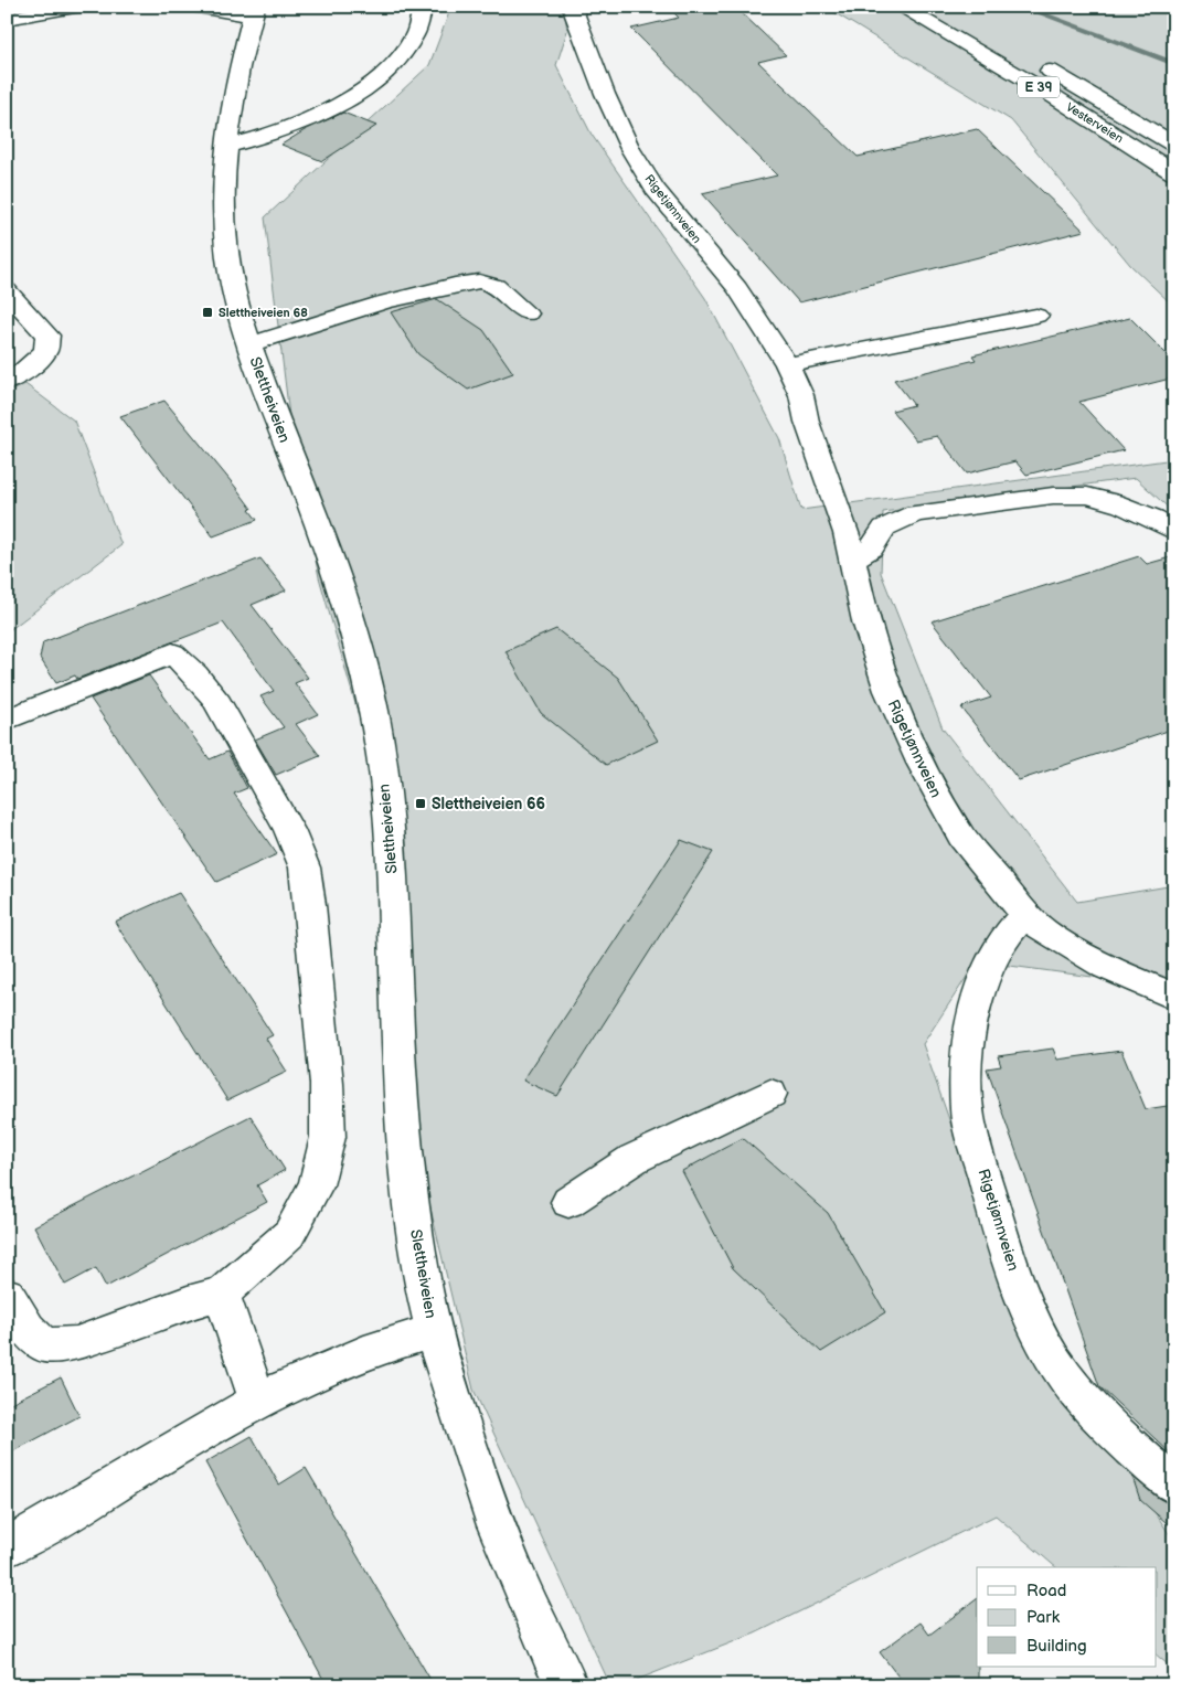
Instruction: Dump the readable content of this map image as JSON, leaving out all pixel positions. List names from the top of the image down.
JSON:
{
  "streets": {
    "main road": [
      "E 39",
      "Vesterveien",
      "Rigetjønnveien",
      "Slettheiveien"
    ]
  },
  "places": {
    "transit": ["Slettheiveien 68", "Slettheiveien 66"]
  },
  "legend": ["Road", "Park", "Building"]
}
